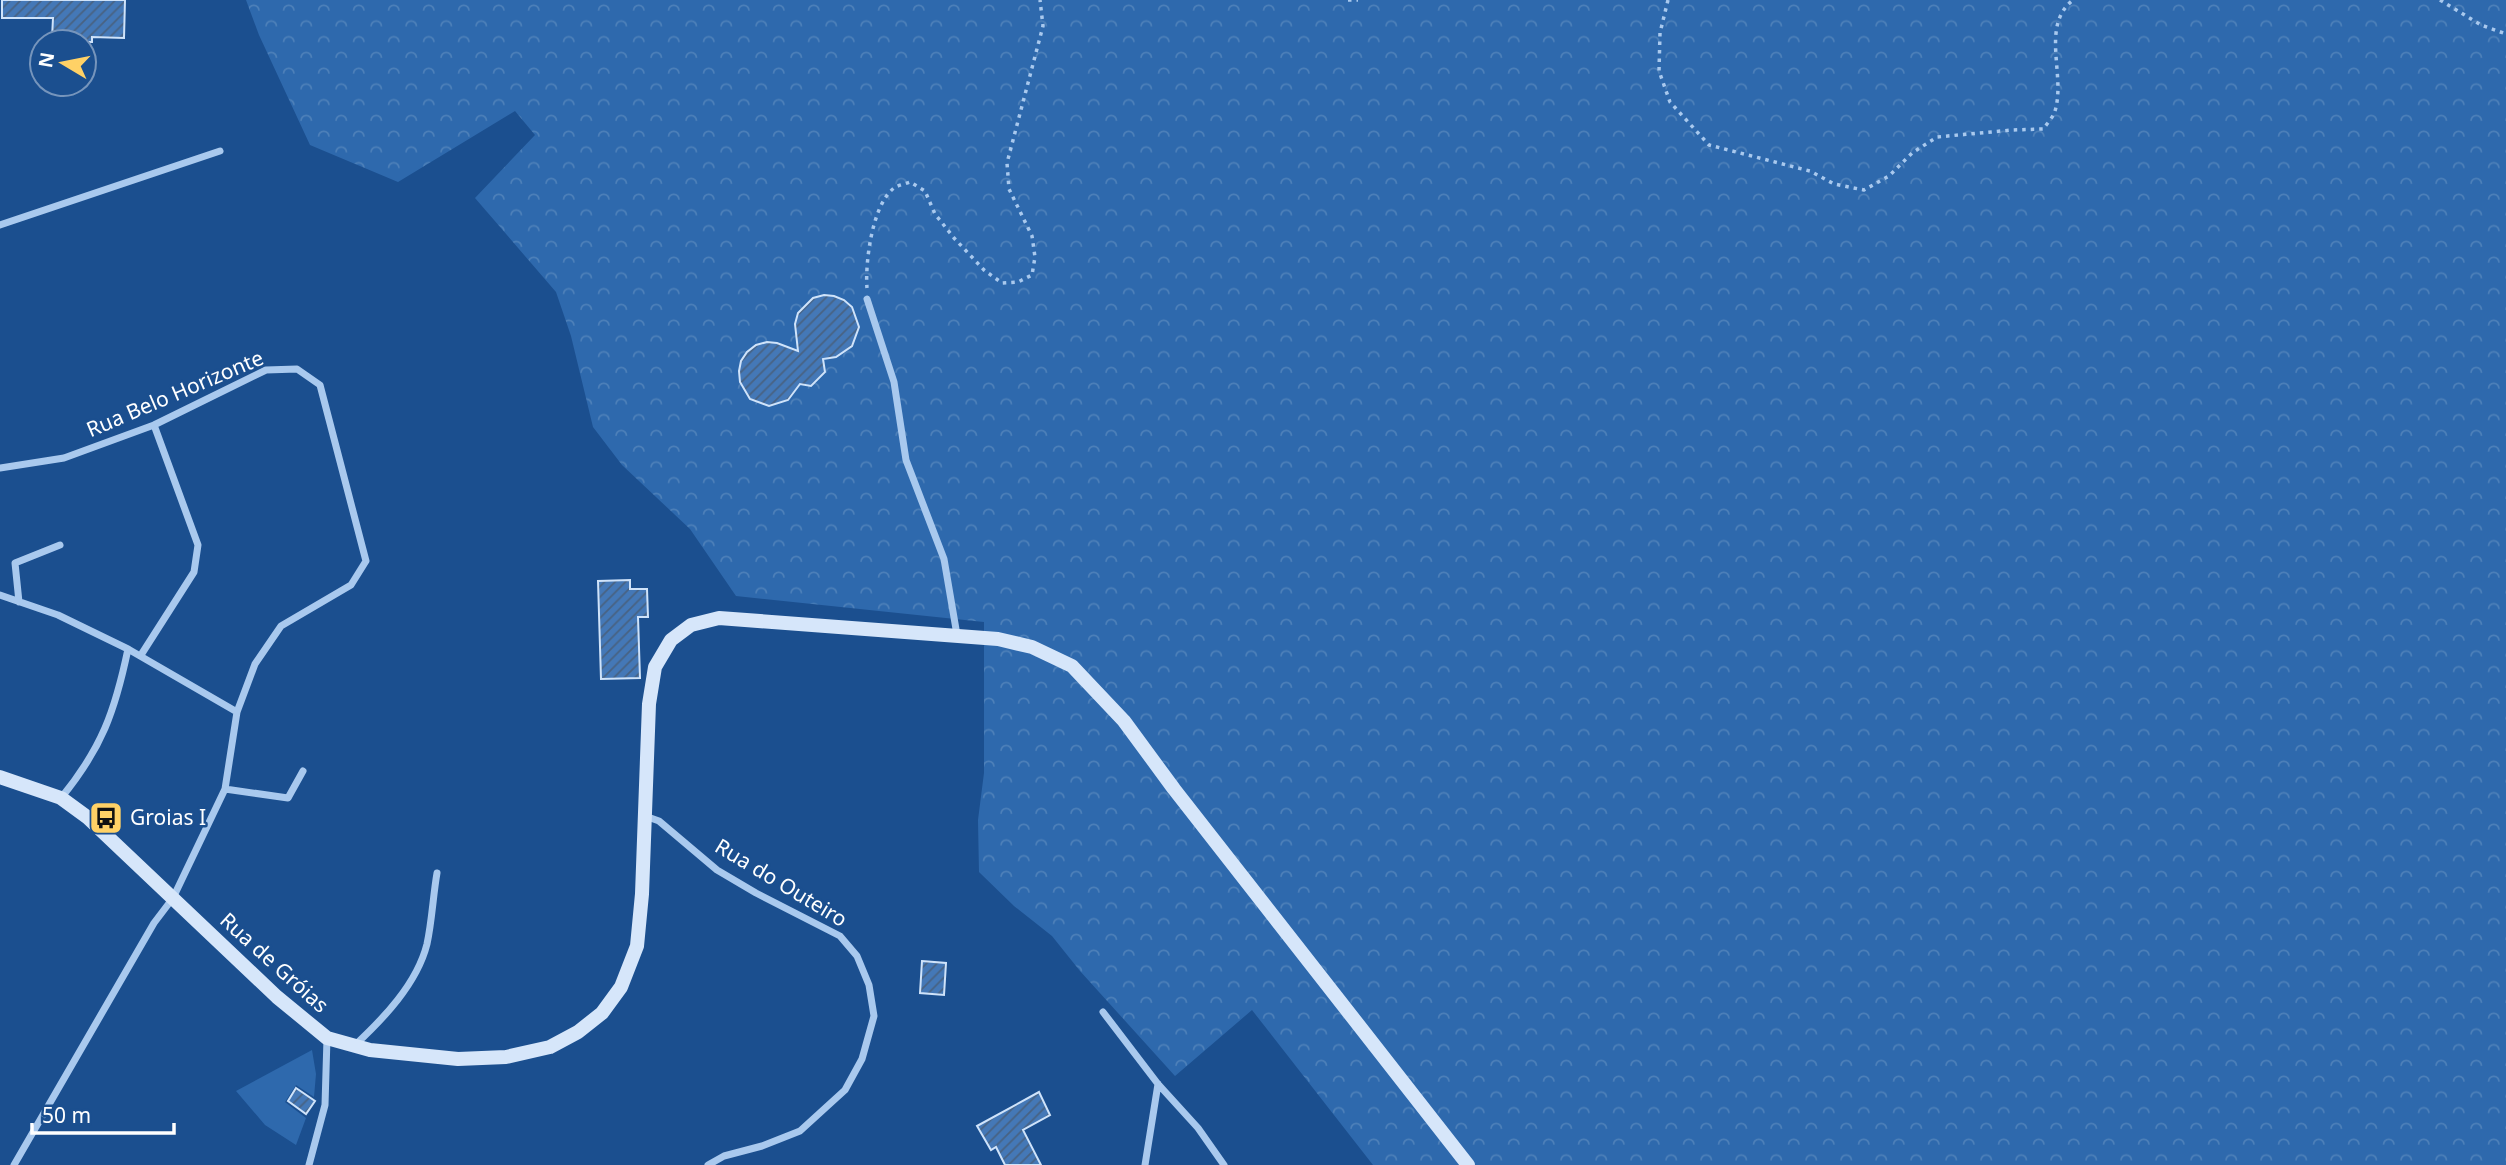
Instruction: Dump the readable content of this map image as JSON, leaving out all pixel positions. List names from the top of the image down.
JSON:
{
  "streets": {
    "street": ["Rua Belo Horizonte", "Rua do Outeiro", "Rua de Gróias"]
  },
  "crossings": [
    ["Rua Belo Horizonte", "Rua de Gróias"],
    ["Rua do Outeiro", "Rua de Gróias"]
  ],
  "places": {
    "bus stop": ["Groias I"]
  },
  "scale_bar": "50 m",
  "north": "left"
}
